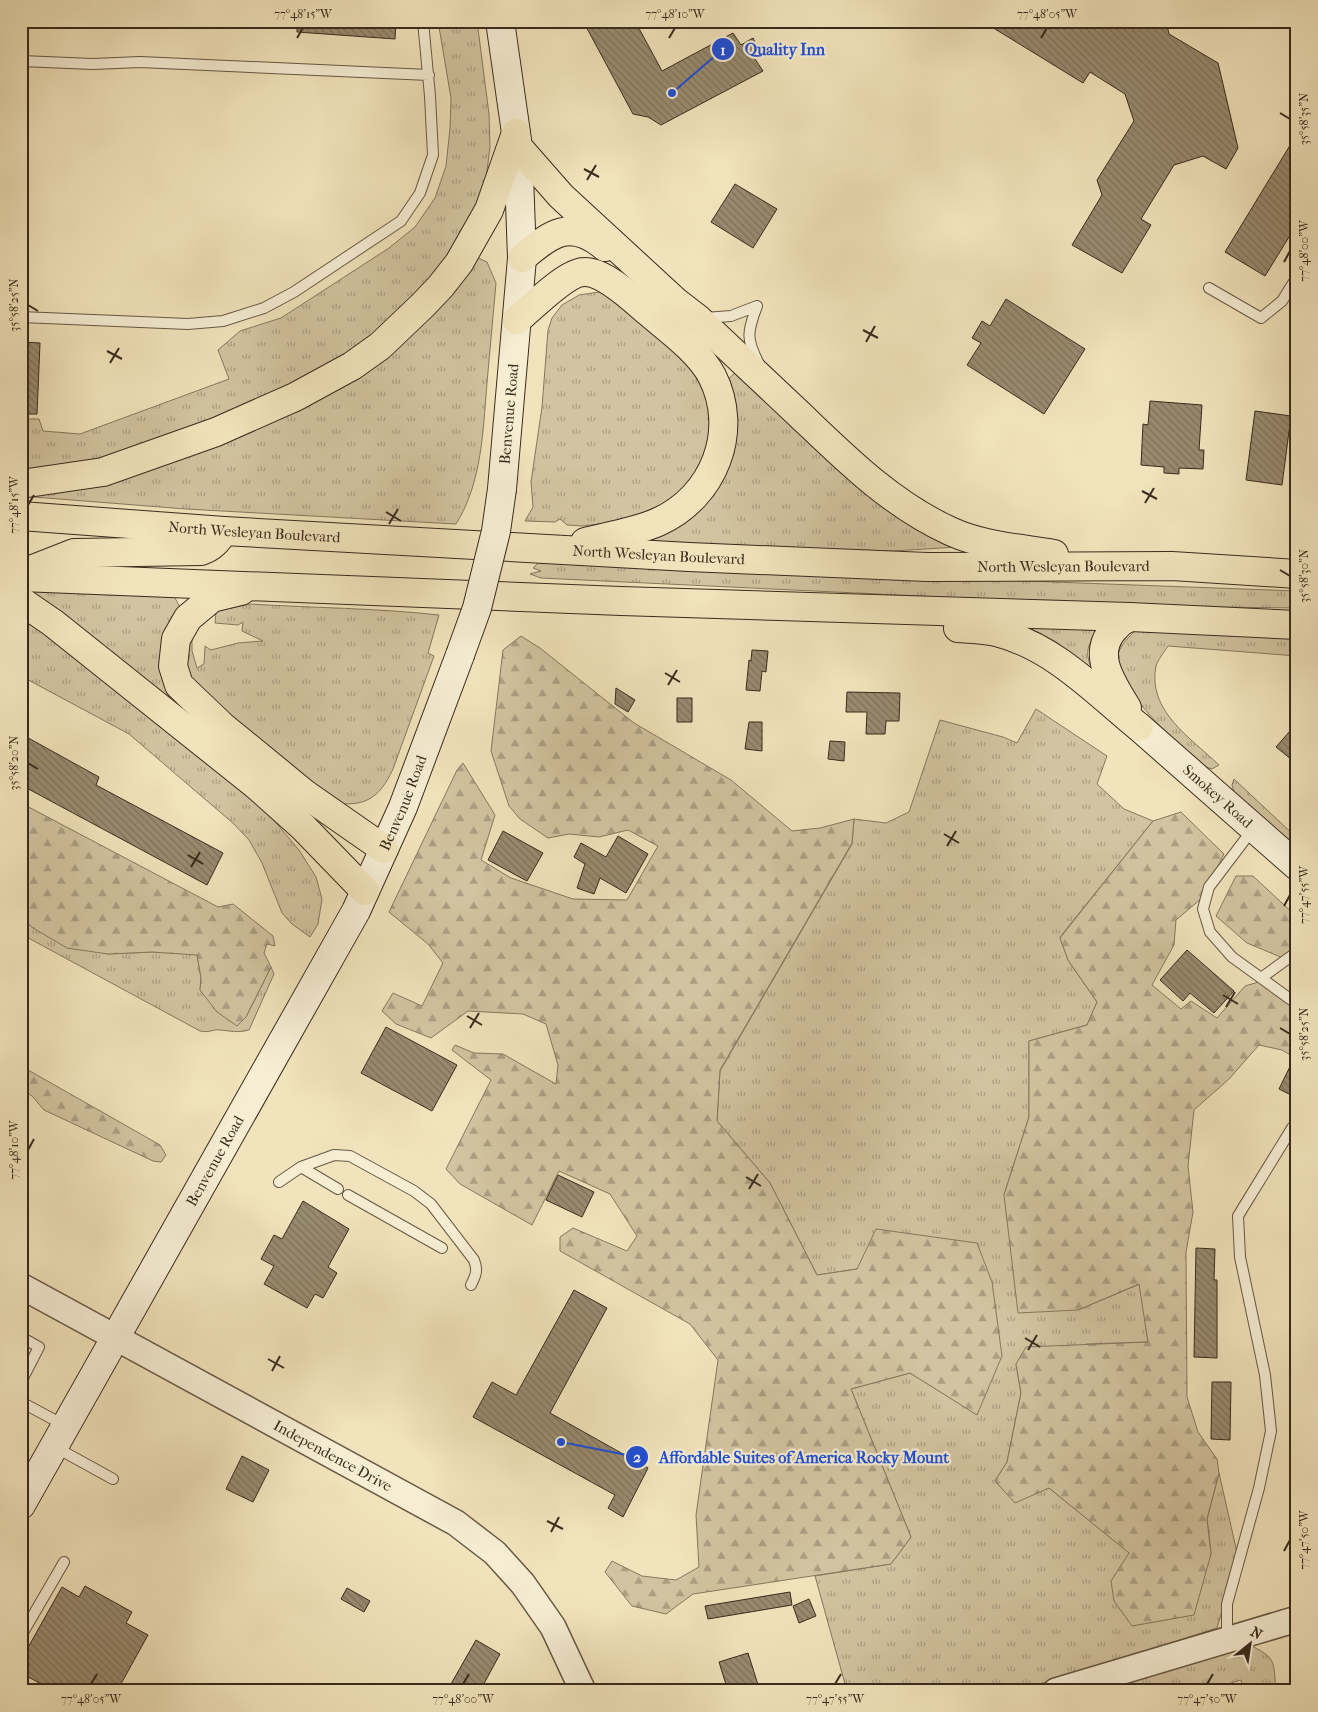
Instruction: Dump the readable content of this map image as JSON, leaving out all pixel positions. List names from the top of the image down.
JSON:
{
  "streets": {
    "highway": ["North Wesleyan Boulevard"],
    "main road": ["Benvenue Road", "Smokey Road"],
    "street": ["Independence Drive"]
  },
  "crossings": [
    ["Benvenue Road", "Independence Drive"]
  ],
  "places": ["Quality Inn", "Affordable Suites of America Rocky Mount"],
  "north": "top right",
  "coordinates": [
    "77°48'15\"W",
    "77°48'10\"W",
    "77°48'05\"W",
    "35°58'35\"N",
    "77°48'00\"W",
    "35°58'25\"N",
    "35°58'30\"N",
    "35°58'20\"N",
    "77°47'55\"W",
    "77°47'50\"W"
  ]
}
